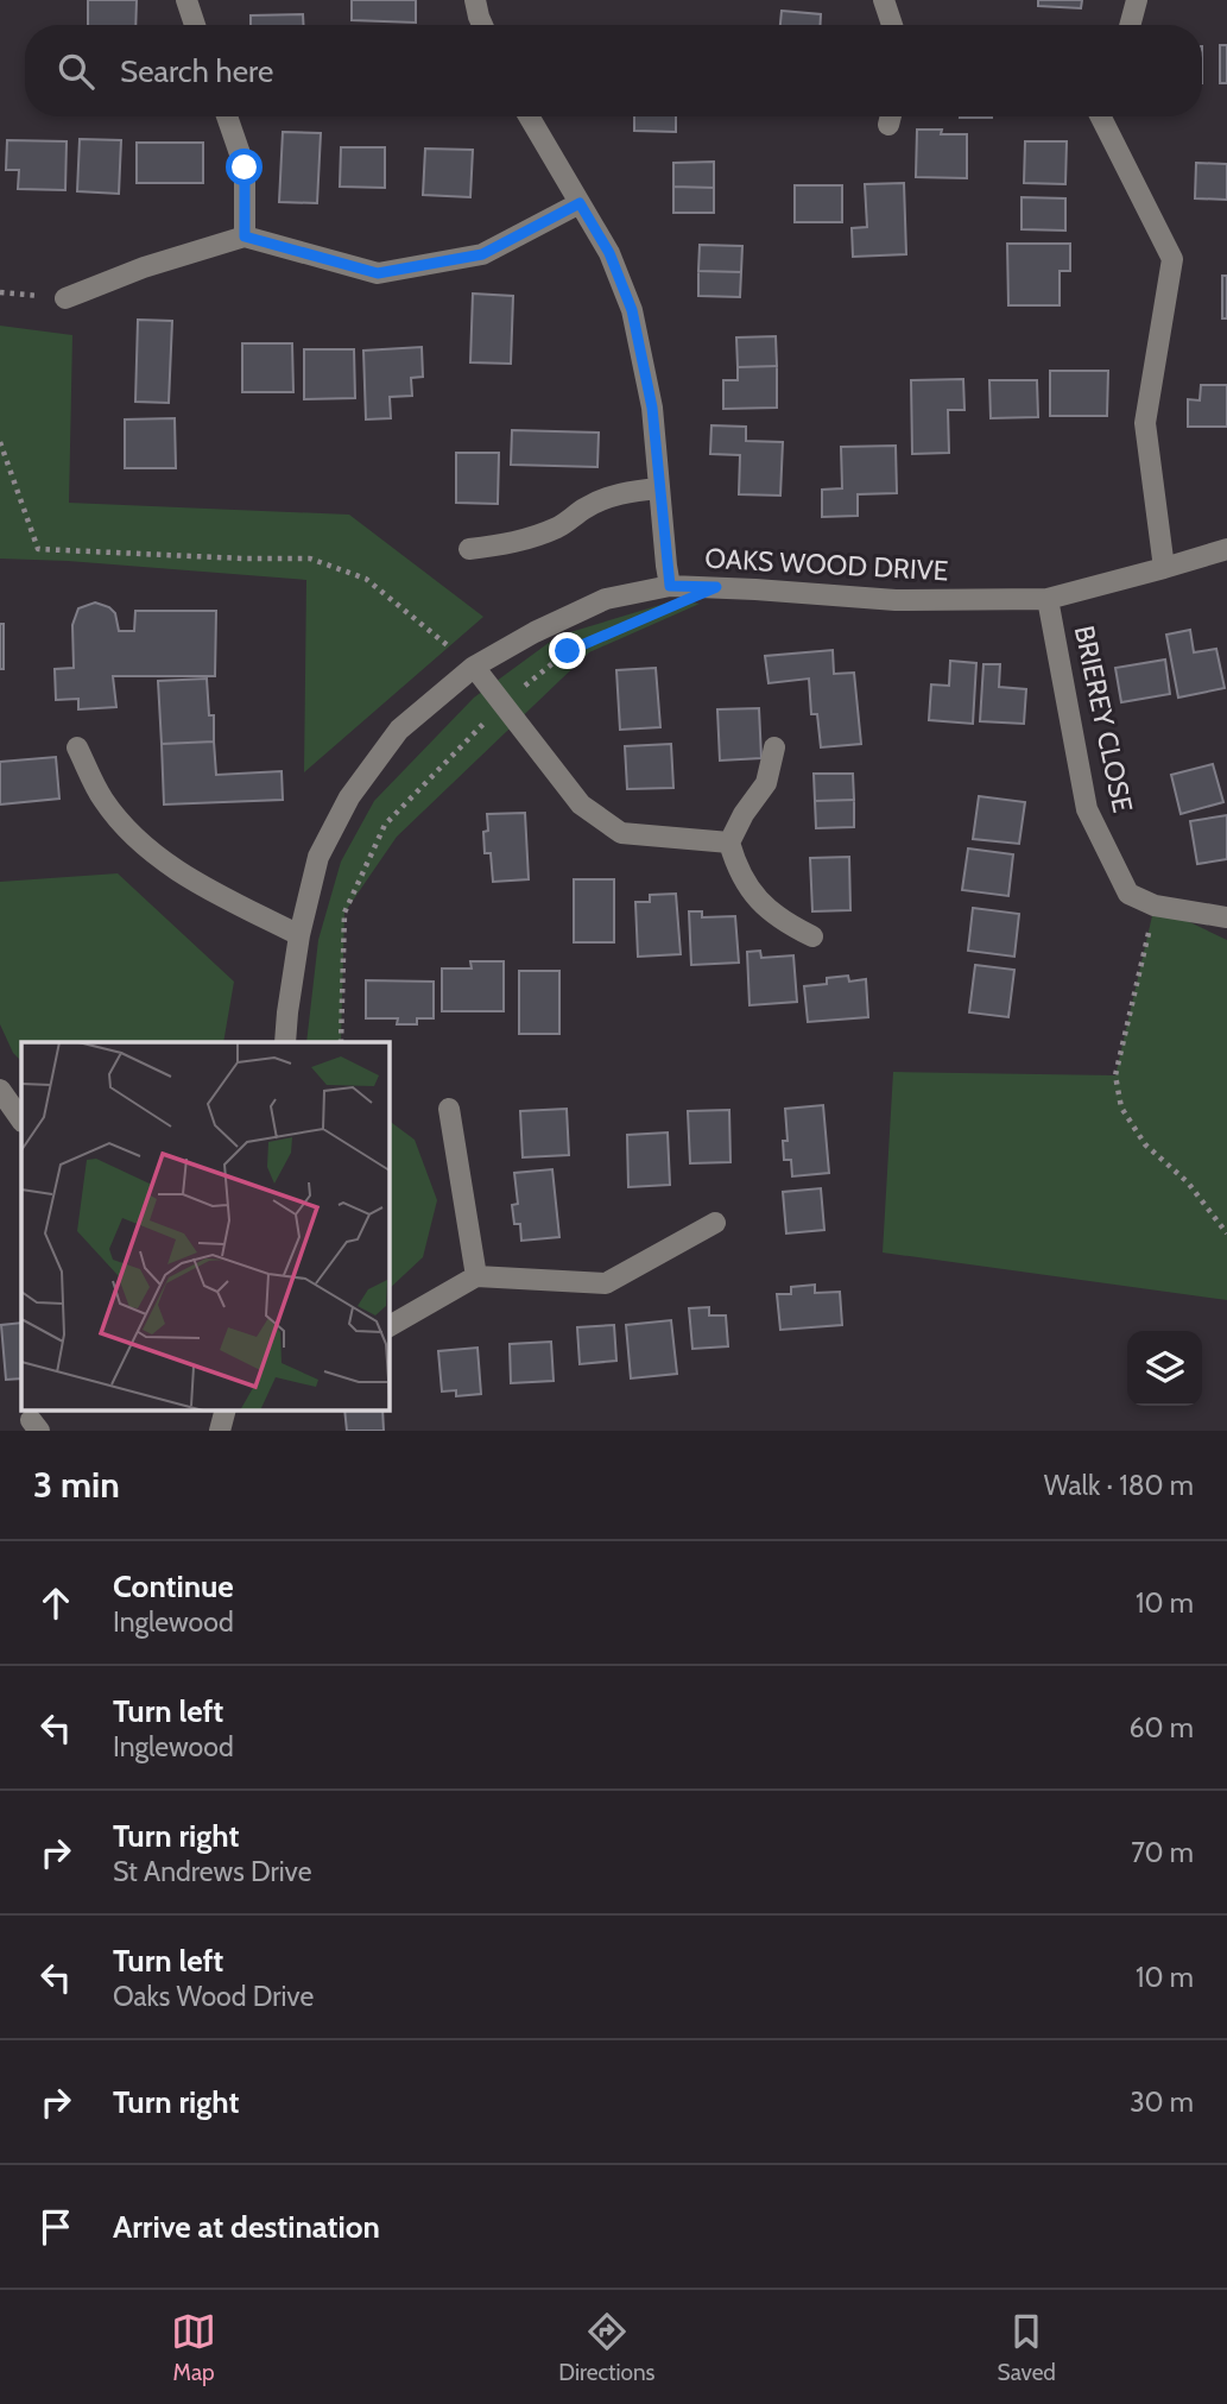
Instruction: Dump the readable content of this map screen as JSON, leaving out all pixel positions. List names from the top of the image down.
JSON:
{
  "streets": {
    "street": ["OAKS WOOD DRIVE", "BRIEREY CLOSE"]
  },
  "crossings": [
    ["OAKS WOOD DRIVE", "BRIEREY CLOSE"]
  ],
  "page": {
    "search": "Search here",
    "heading": ["3 min", "Walk · 180 m"],
    "list": [
      ["Continue", "Inglewood", "10 m"],
      ["Turn left", "Inglewood", "60 m"],
      ["Turn right", "St Andrews Drive", "70 m"],
      ["Turn left", "Oaks Wood Drive", "10 m"],
      ["Turn right", "30 m"],
      "Arrive at destination"
    ],
    "nav": ["Map", "Directions", "Saved"]
  }
}
